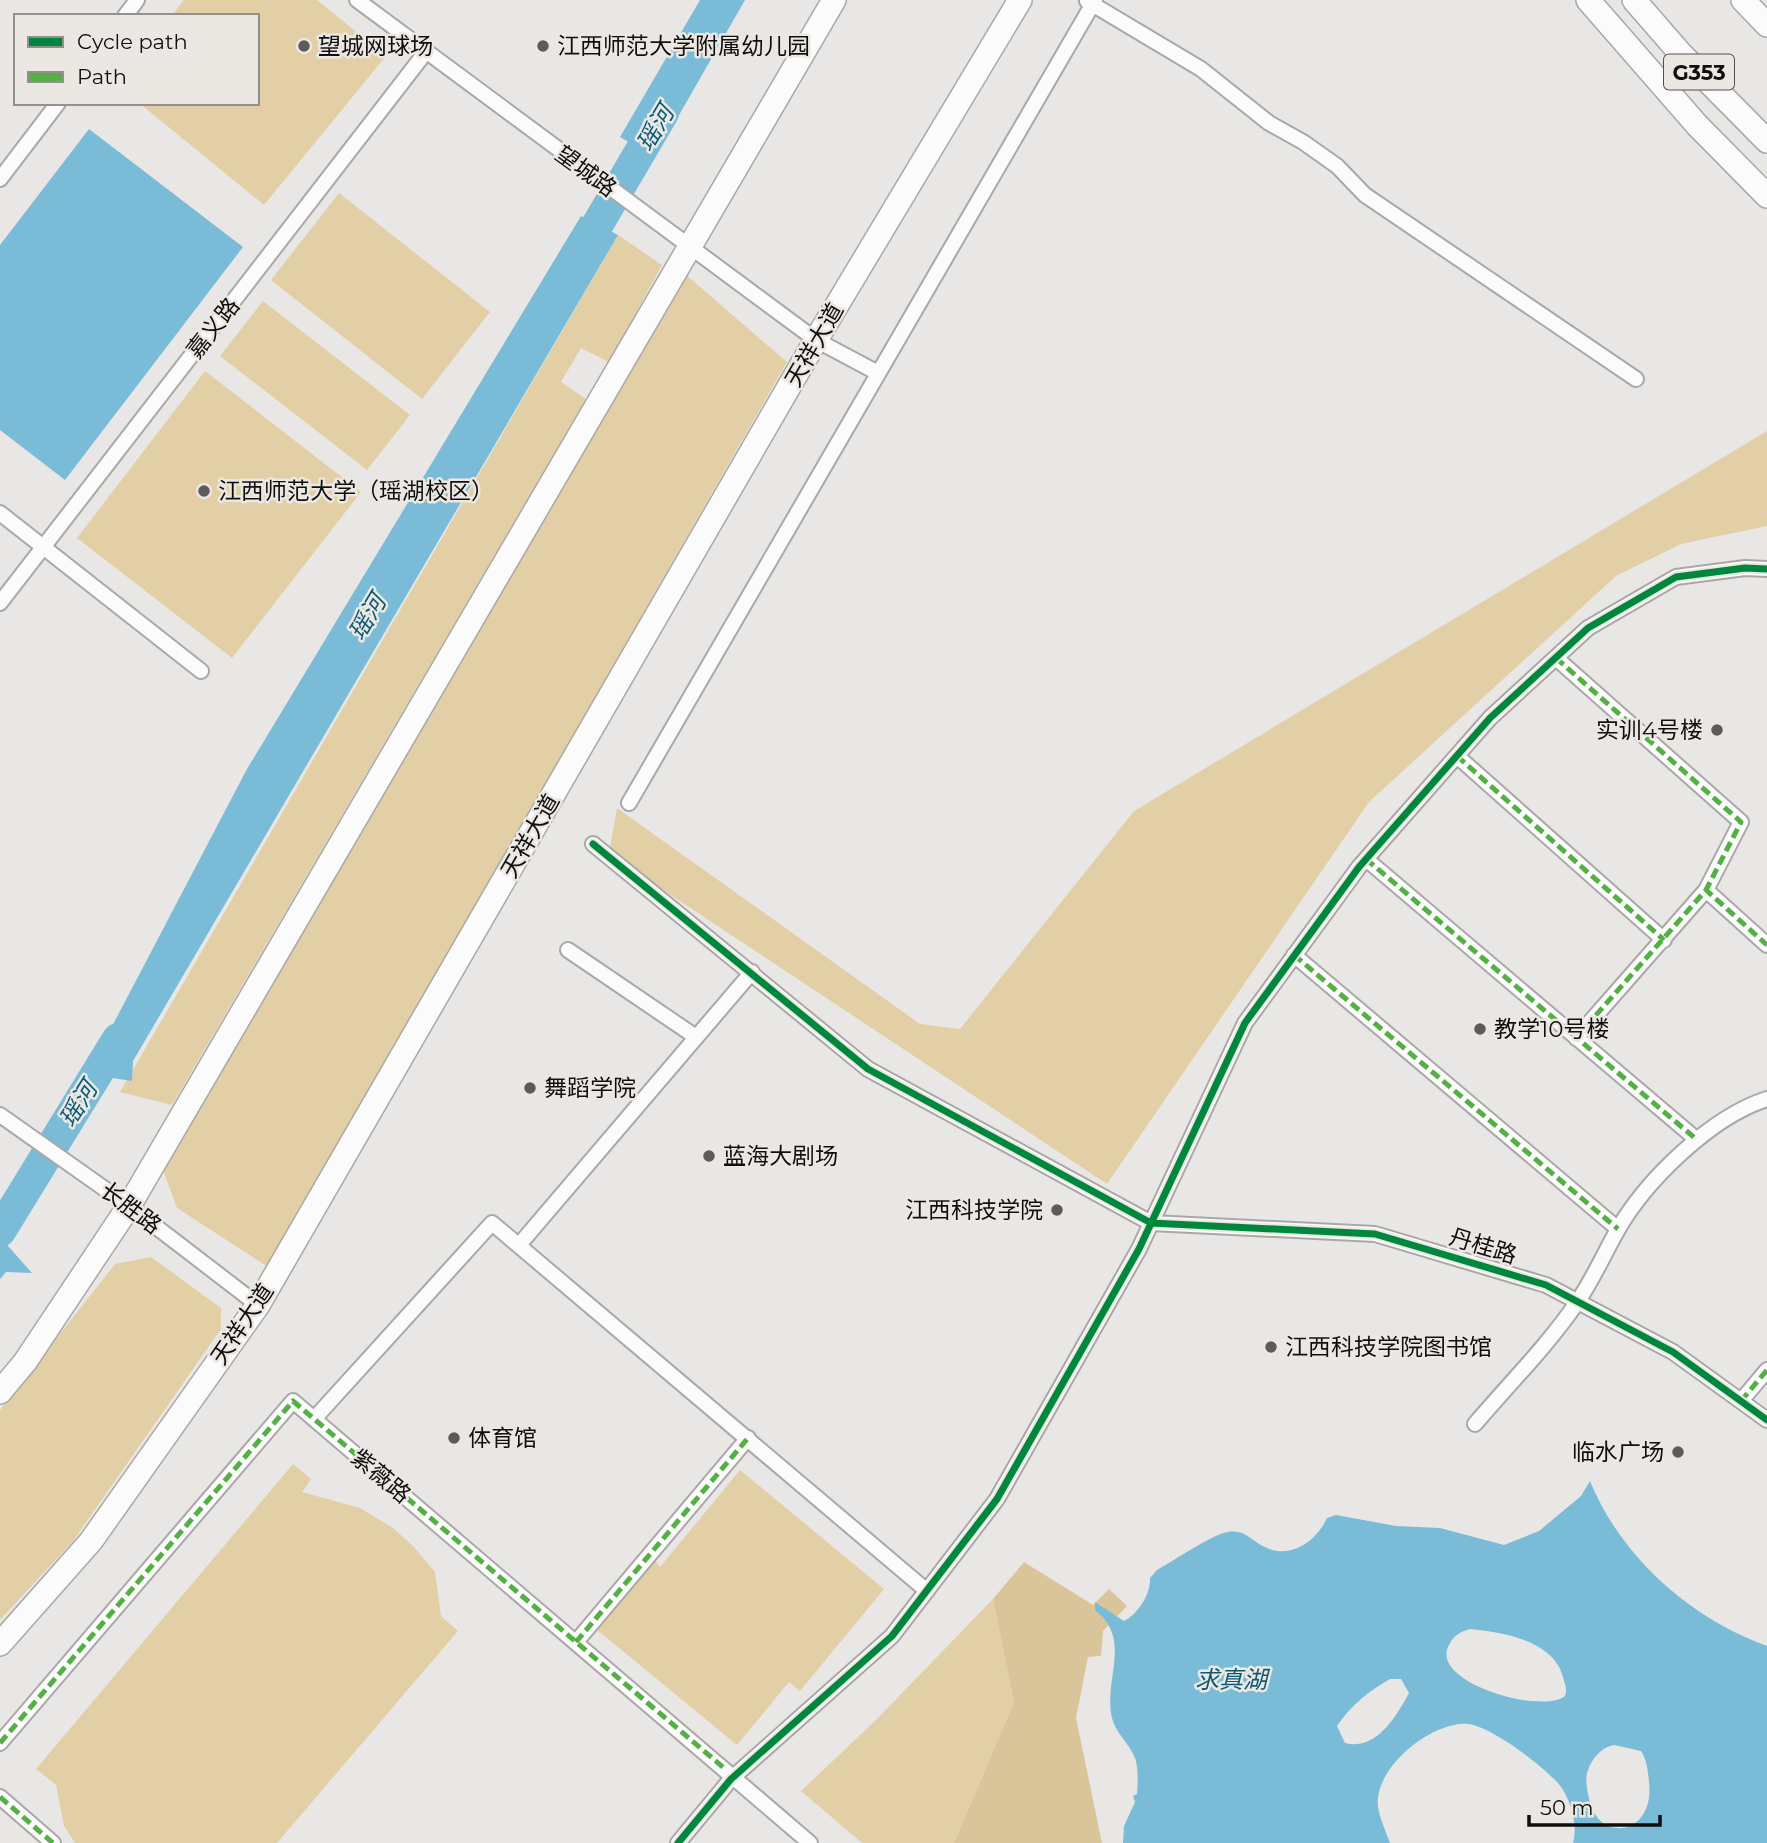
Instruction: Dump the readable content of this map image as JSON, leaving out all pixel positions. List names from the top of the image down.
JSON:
{
  "streets": {
    "main road": ["G353", "天祥大道"],
    "street": [
      "望城路",
      "嘉义路",
      "长胜路",
      "丹桂路",
      "紫薇路"
    ]
  },
  "crossings": [
    ["望城路", "嘉义路"],
    ["望城路", "天祥大道"],
    ["天祥大道", "长胜路"]
  ],
  "water": ["瑶河", "求真湖"],
  "places": [
    "望城网球场",
    "江西师范大学附属幼儿园",
    "江西师范大学（瑶湖校区）",
    "实训4号楼",
    "教学10号楼",
    "舞蹈学院",
    "蓝海大剧场",
    "江西科技学院",
    "江西科技学院图书馆",
    "体育馆",
    "临水广场"
  ],
  "legend": ["Cycle path", "Path"],
  "scale_bar": "50 m"
}
